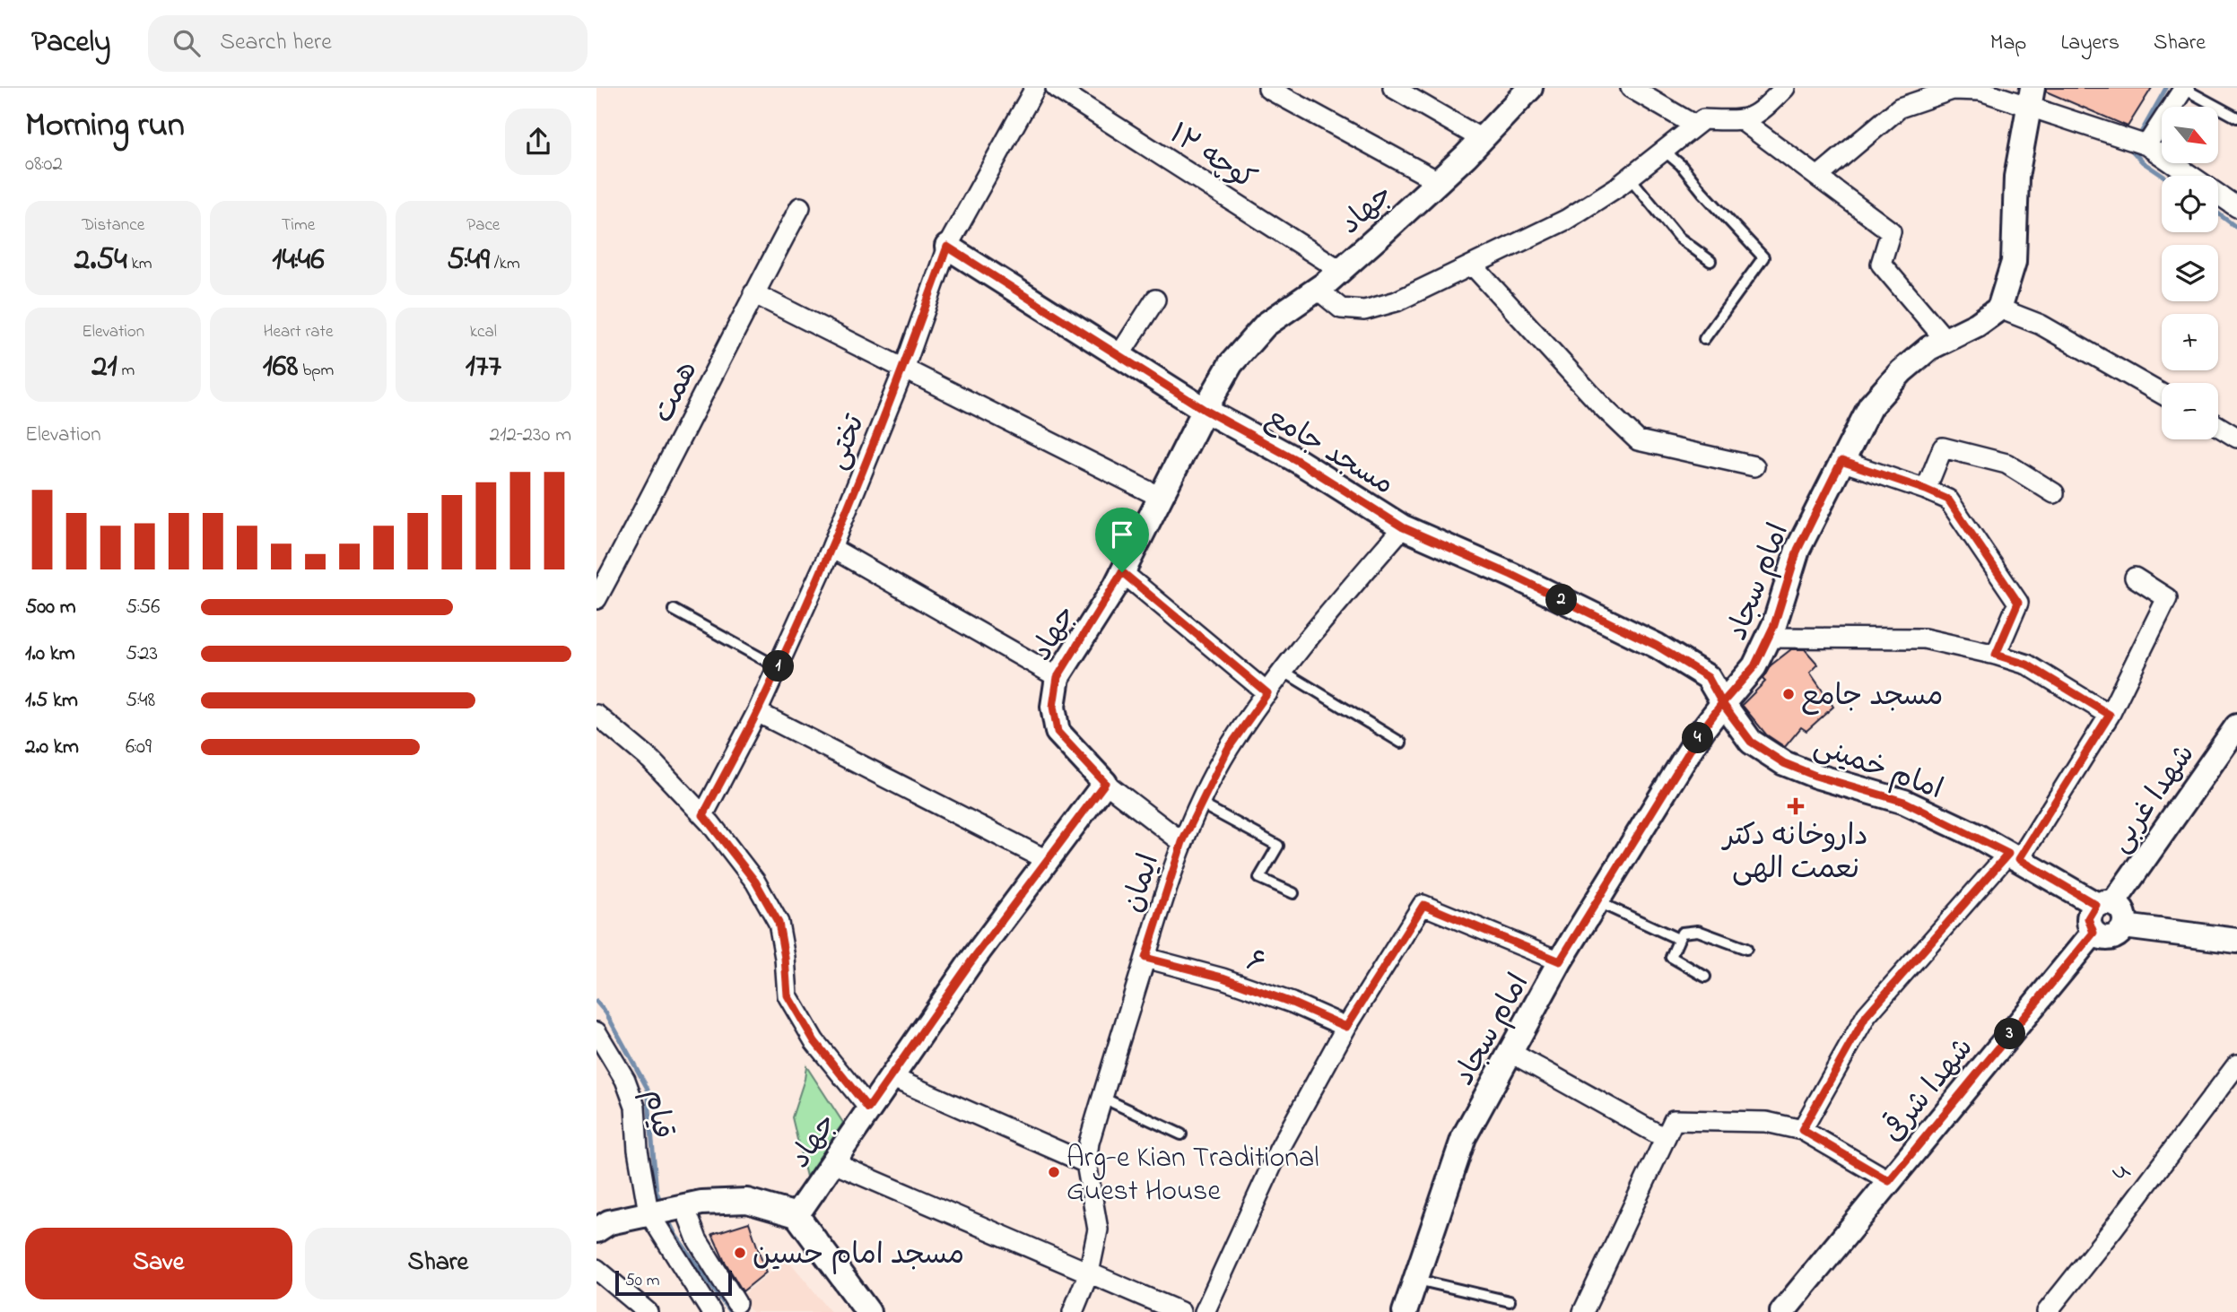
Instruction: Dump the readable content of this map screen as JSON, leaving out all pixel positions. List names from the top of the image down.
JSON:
{
  "streets": {
    "street": [
      "کوچه ۱۲",
      "جهاد",
      "همت",
      "تختی",
      "مسجد جامع",
      "امام سجاد",
      "امام خمینی",
      "شهدا غربی",
      "ایمان",
      "۶",
      "شهدا شرقی",
      "قیام",
      "4"
    ]
  },
  "crossings": [
    ["کوچه ۱۲", "جهاد"],
    ["جهاد", "مسجد جامع"],
    ["تختی", "مسجد جامع"],
    ["مسجد جامع", "امام سجاد"],
    ["مسجد جامع", "امام خمینی"],
    ["مسجد جامع", "ایمان"],
    ["امام سجاد", "امام خمینی"],
    ["امام خمینی", "شهدا غربی"],
    ["امام خمینی", "شهدا شرقی"],
    ["شهدا غربی", "شهدا شرقی"],
    ["ایمان", "۶"]
  ],
  "places": {
    "other": ["مسجد جامع", "Arg-e Kian Traditional Guest House", "مسجد امام حسین"],
    "health": ["داروخانه دکتر نعمت الهی"]
  },
  "scale_bar": "50 m",
  "north": "bottom right",
  "page": {
    "header": "Pacely",
    "search": "Search here",
    "nav": ["Map", "Layers", "Share"],
    "heading": ["Morning run", "08:02"],
    "map_buttons": ["+", "−"],
    "stats": [
      ["Distance", "2.54 km"],
      ["Time", "14:46"],
      ["Pace", "5:49 /km"],
      ["Elevation", "21 m"],
      ["Heart rate", "168 bpm"],
      ["kcal", "177"]
    ],
    "chart": ["Elevation", "212–230 m"],
    "list": [
      {
        "name": "500 m",
        "note": "5:56"
      },
      {
        "name": "1.0 km",
        "note": "5:23"
      },
      {
        "name": "1.5 km",
        "note": "5:48"
      },
      {
        "name": "2.0 km",
        "note": "6:09"
      }
    ],
    "pins": [
      "2",
      "1",
      "4",
      "3"
    ],
    "buttons": ["Save", "Share"],
    "scale": "50 m"
  }
}
